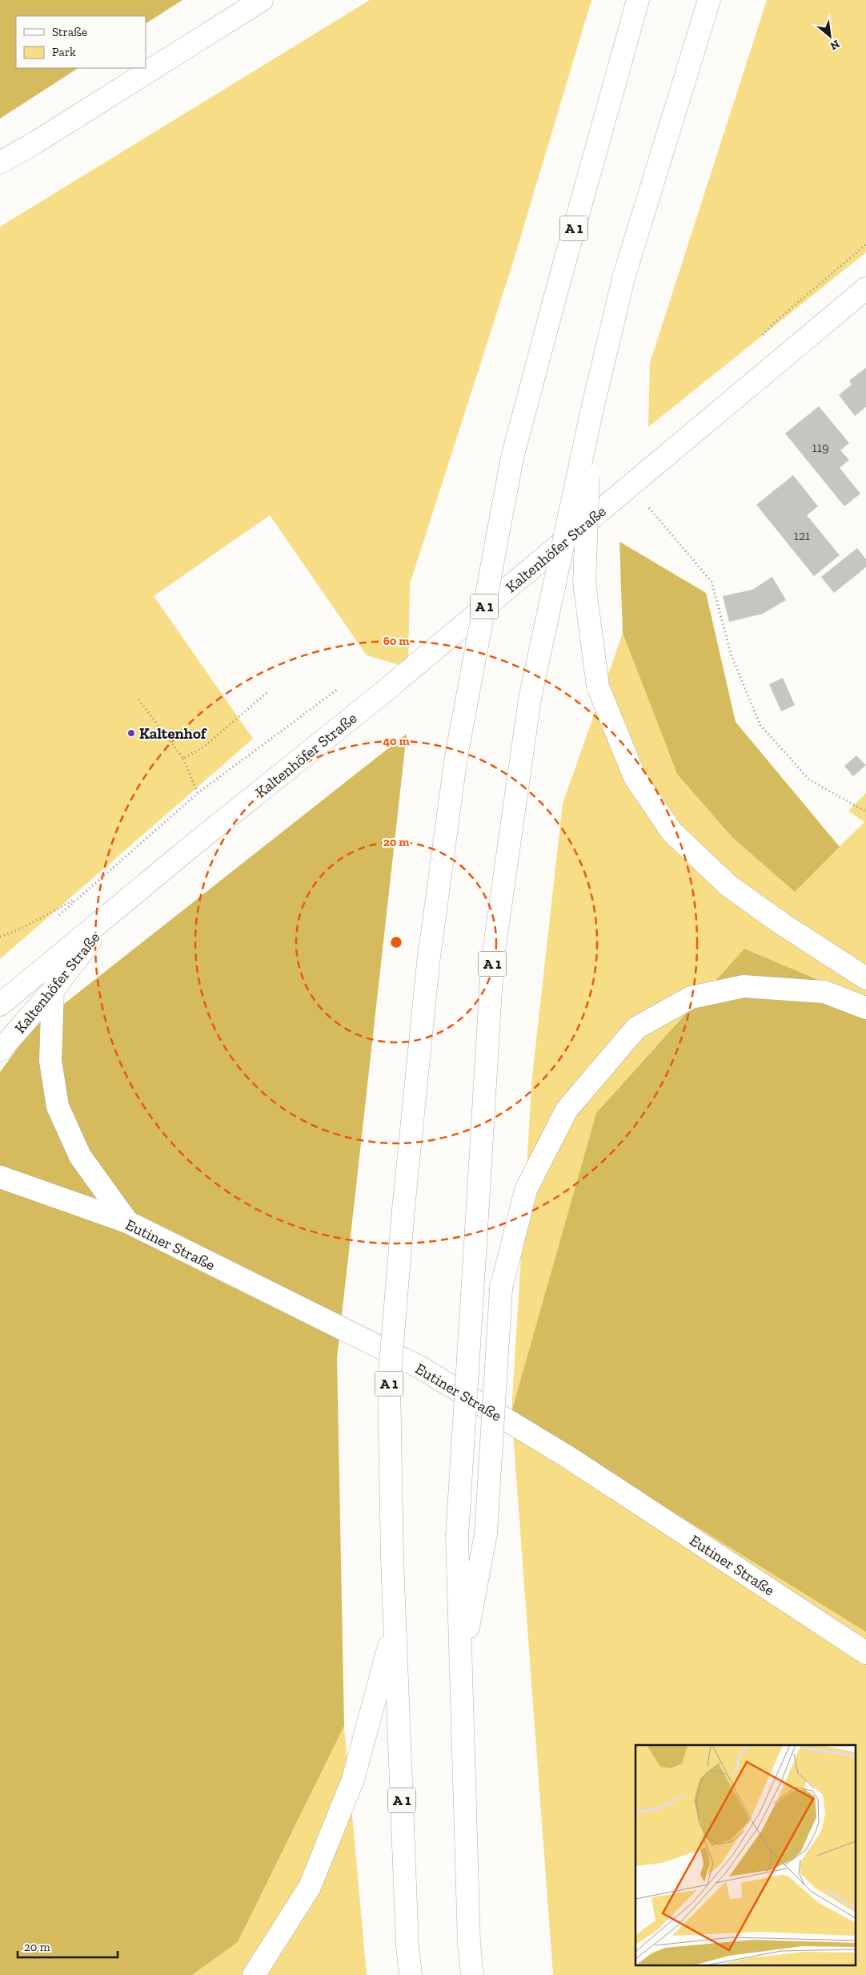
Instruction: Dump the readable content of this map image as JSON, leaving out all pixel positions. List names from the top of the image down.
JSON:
{
  "streets": {
    "main road": ["A 1", "Kaltenhöfer Straße", "Eutiner Straße"]
  },
  "places": ["Kaltenhof"],
  "house_numbers": ["119", "121"],
  "legend": ["Straße", "Park"],
  "scale_bar": "20 m",
  "north": "bottom right",
  "rings": ["60 m", "40 m", "20 m"]
}
